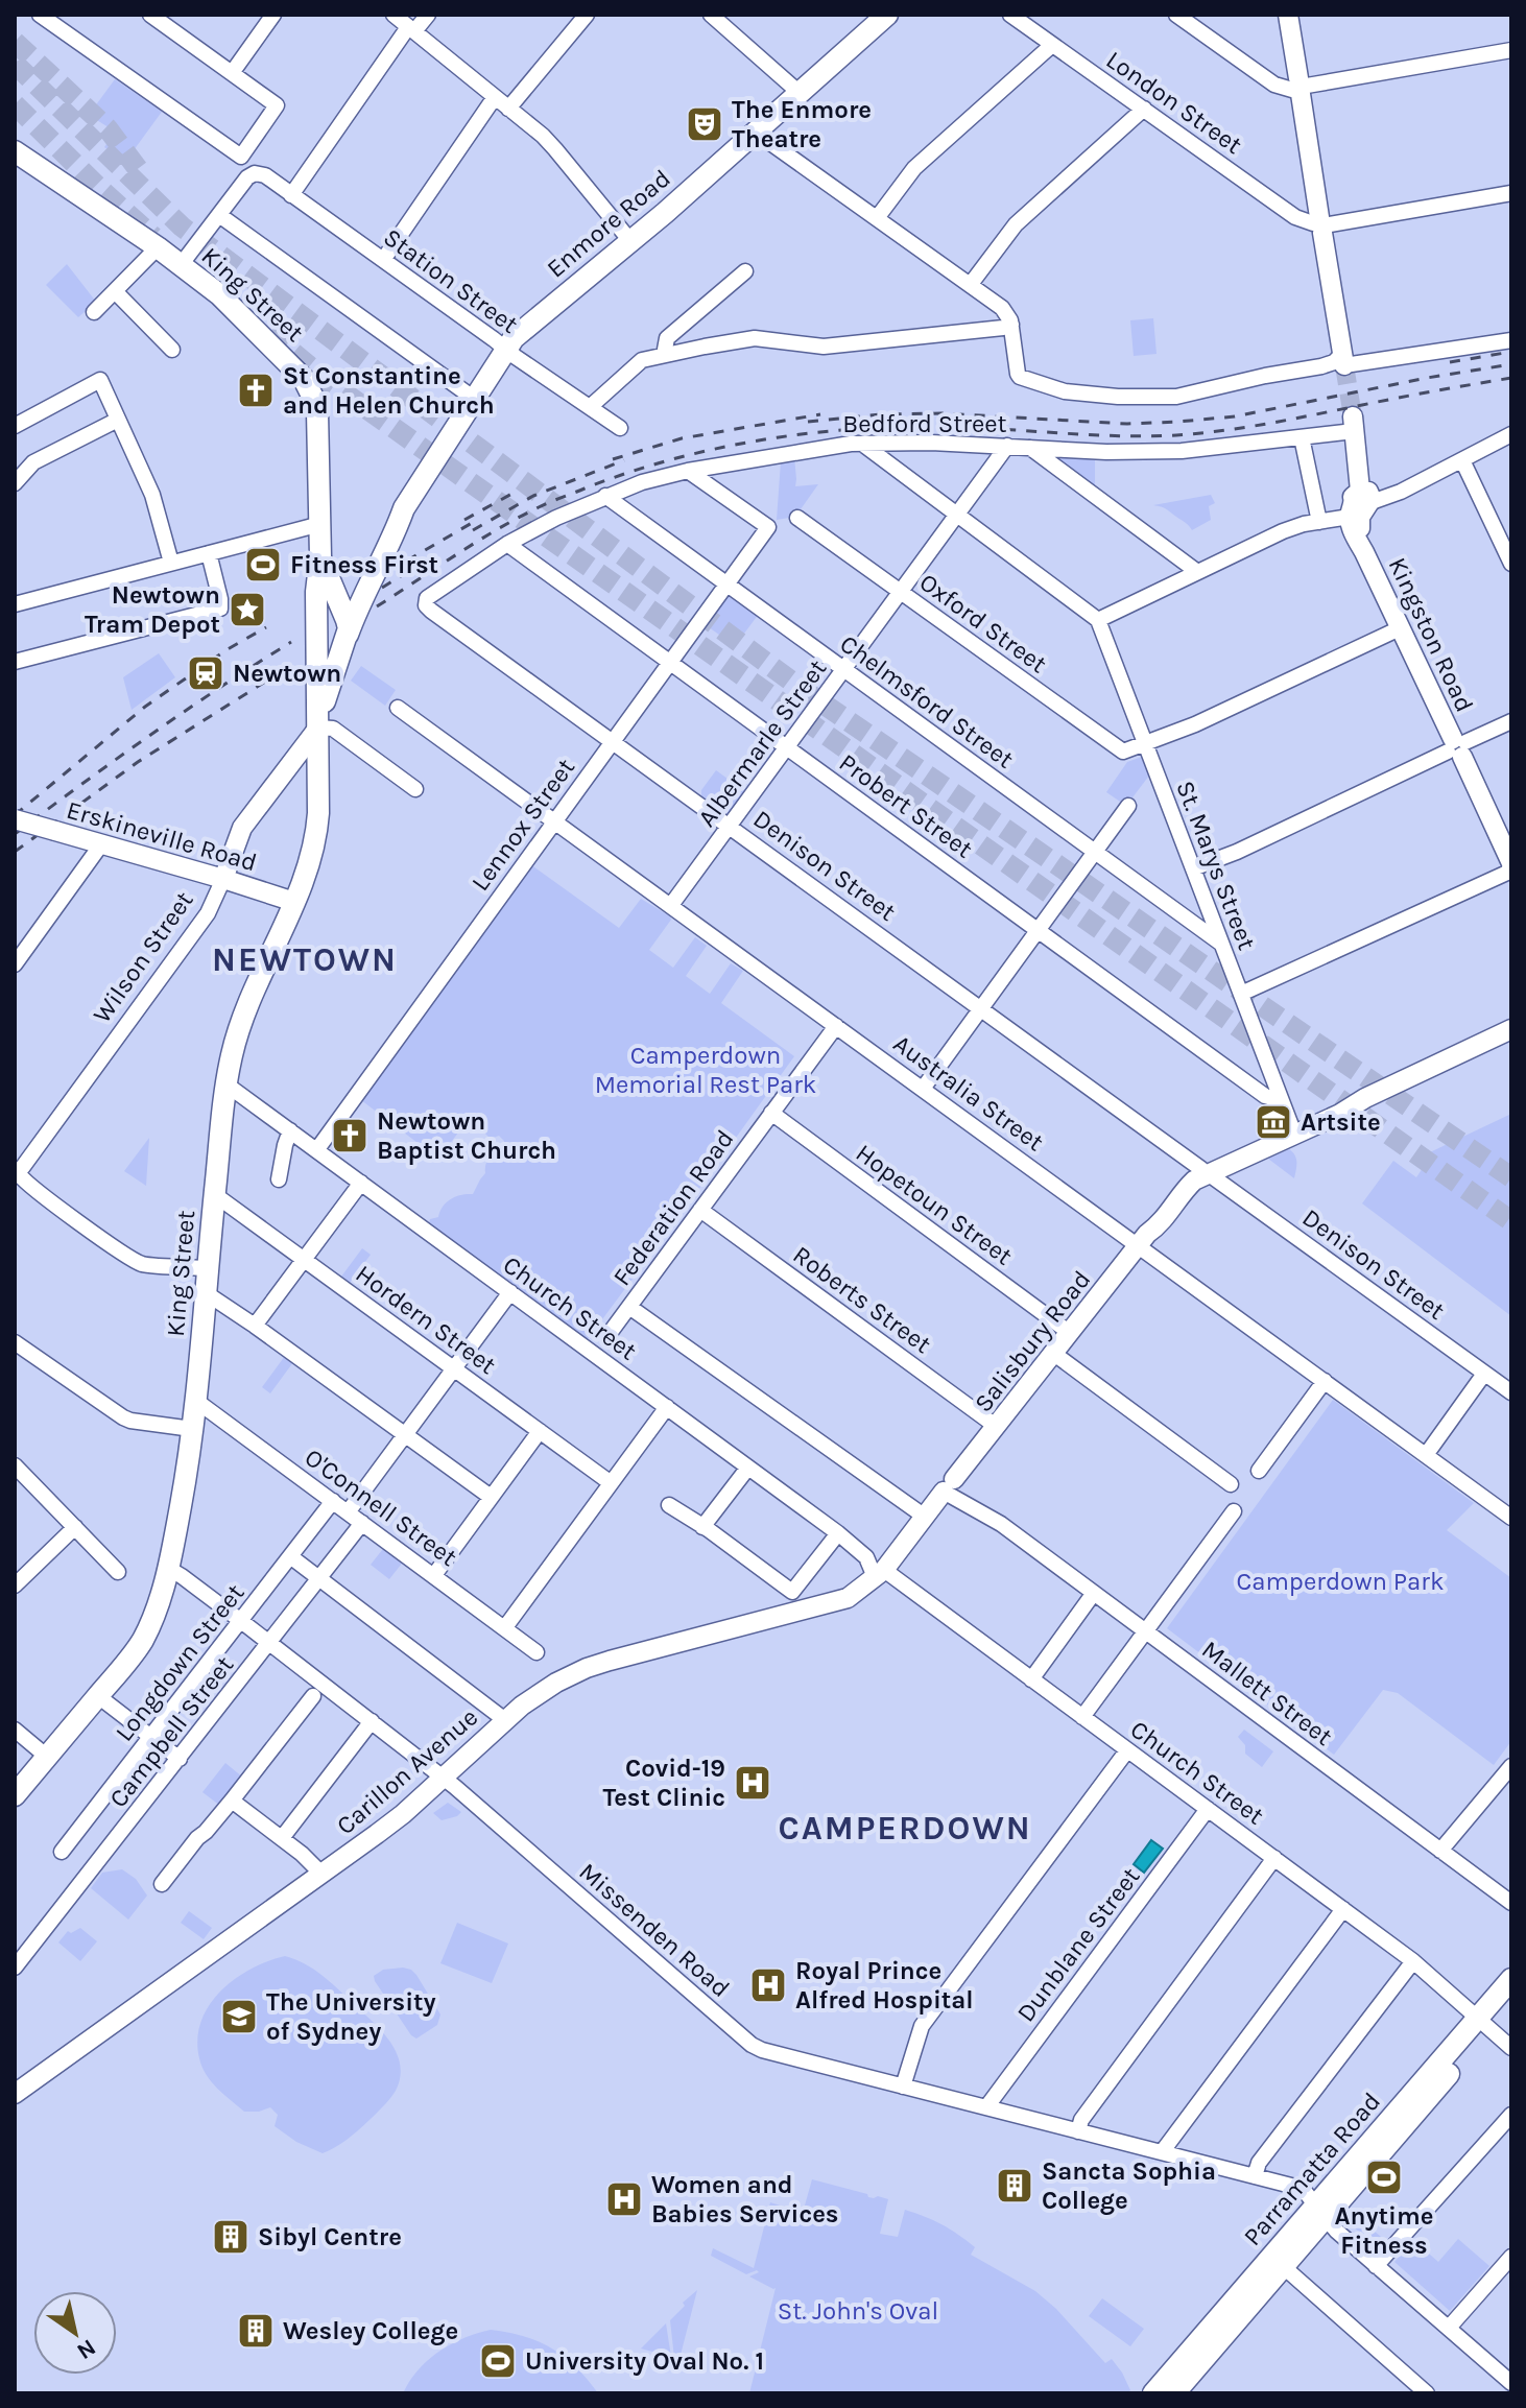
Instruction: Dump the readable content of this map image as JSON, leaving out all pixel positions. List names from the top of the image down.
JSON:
{
  "streets": {
    "highway": ["Enmore Road", "King Street", "Parramatta Road"],
    "main road": [
      "Kingston Road",
      "Erskineville Road",
      "Wilson Street",
      "Salisbury Road",
      "Carillon Avenue"
    ],
    "street": [
      "London Street",
      "Station Street",
      "Bedford Street",
      "Oxford Street",
      "Chelmsford Street",
      "Albermarle Street",
      "Probert Street",
      "Lennox Street",
      "Denison Street",
      "St. Marys Street",
      "Australia Street",
      "Hopetoun Street",
      "Federation Road",
      "Roberts Street",
      "Church Street",
      "Hordern Street",
      "O'Connell Street",
      "Longdown Street",
      "Mallett Street",
      "Campbell Street",
      "Missenden Road",
      "Dunblane Street"
    ]
  },
  "crossings": [
    ["Enmore Road", "Station Street"],
    ["Enmore Road", "King Street"],
    ["King Street", "Erskineville Road"],
    ["King Street", "Wilson Street"],
    ["King Street", "Church Street"],
    ["King Street", "Hordern Street"],
    ["King Street", "O'Connell Street"],
    ["King Street", "Missenden Road"],
    ["Bedford Street", "Kingston Road"],
    ["Bedford Street", "Chelmsford Street"],
    ["Bedford Street", "Albermarle Street"],
    ["Bedford Street", "Probert Street"],
    ["Bedford Street", "Lennox Street"],
    ["Bedford Street", "Denison Street"],
    ["Oxford Street", "Albermarle Street"],
    ["Oxford Street", "St. Marys Street"],
    ["Chelmsford Street", "Albermarle Street"],
    ["Chelmsford Street", "Lennox Street"],
    ["Chelmsford Street", "St. Marys Street"],
    ["Albermarle Street", "Probert Street"],
    ["Albermarle Street", "Denison Street"],
    ["Albermarle Street", "Australia Street"],
    ["Probert Street", "Lennox Street"],
    ["Probert Street", "St. Marys Street"],
    ["Lennox Street", "Denison Street"],
    ["Lennox Street", "Australia Street"],
    ["Lennox Street", "Church Street"],
    ["Erskineville Road", "Wilson Street"],
    ["Denison Street", "Salisbury Road"],
    ["St. Marys Street", "Salisbury Road"],
    ["Australia Street", "Federation Road"],
    ["Australia Street", "Salisbury Road"],
    ["Hopetoun Street", "Federation Road"],
    ["Hopetoun Street", "Salisbury Road"],
    ["Federation Road", "Roberts Street"],
    ["Roberts Street", "Salisbury Road"],
    ["Church Street", "Salisbury Road"],
    ["Church Street", "Carillon Avenue"],
    ["Church Street", "Dunblane Street"],
    ["Church Street", "Parramatta Road"],
    ["Salisbury Road", "Mallett Street"],
    ["Salisbury Road", "Carillon Avenue"],
    ["O'Connell Street", "Longdown Street"],
    ["O'Connell Street", "Campbell Street"],
    ["Longdown Street", "Missenden Road"],
    ["Campbell Street", "Missenden Road"],
    ["Carillon Avenue", "Missenden Road"],
    ["Missenden Road", "Dunblane Street"],
    ["Missenden Road", "Parramatta Road"]
  ],
  "districts": ["NEWTOWN", "CAMPERDOWN"],
  "parks": ["Camperdown Memorial Rest Park", "Camperdown Park", "St. John's Oval"],
  "places": {
    "theatre": ["The Enmore Theatre"],
    "church": ["St Constantine and Helen Church", "Newtown Baptist Church"],
    "sports": ["Fitness First", "Anytime Fitness", "University Oval No. 1"],
    "place": ["Newtown Tram Depot"],
    "station": ["Newtown"],
    "museum": ["Artsite"],
    "hospital": ["Covid-19 Test Clinic", "Royal Prince Alfred Hospital", "Women and Babies Services"],
    "school or university": ["The University of Sydney"],
    "building": ["Sancta Sophia College", "Sibyl Centre", "Wesley College"]
  },
  "north": "bottom right"
}
